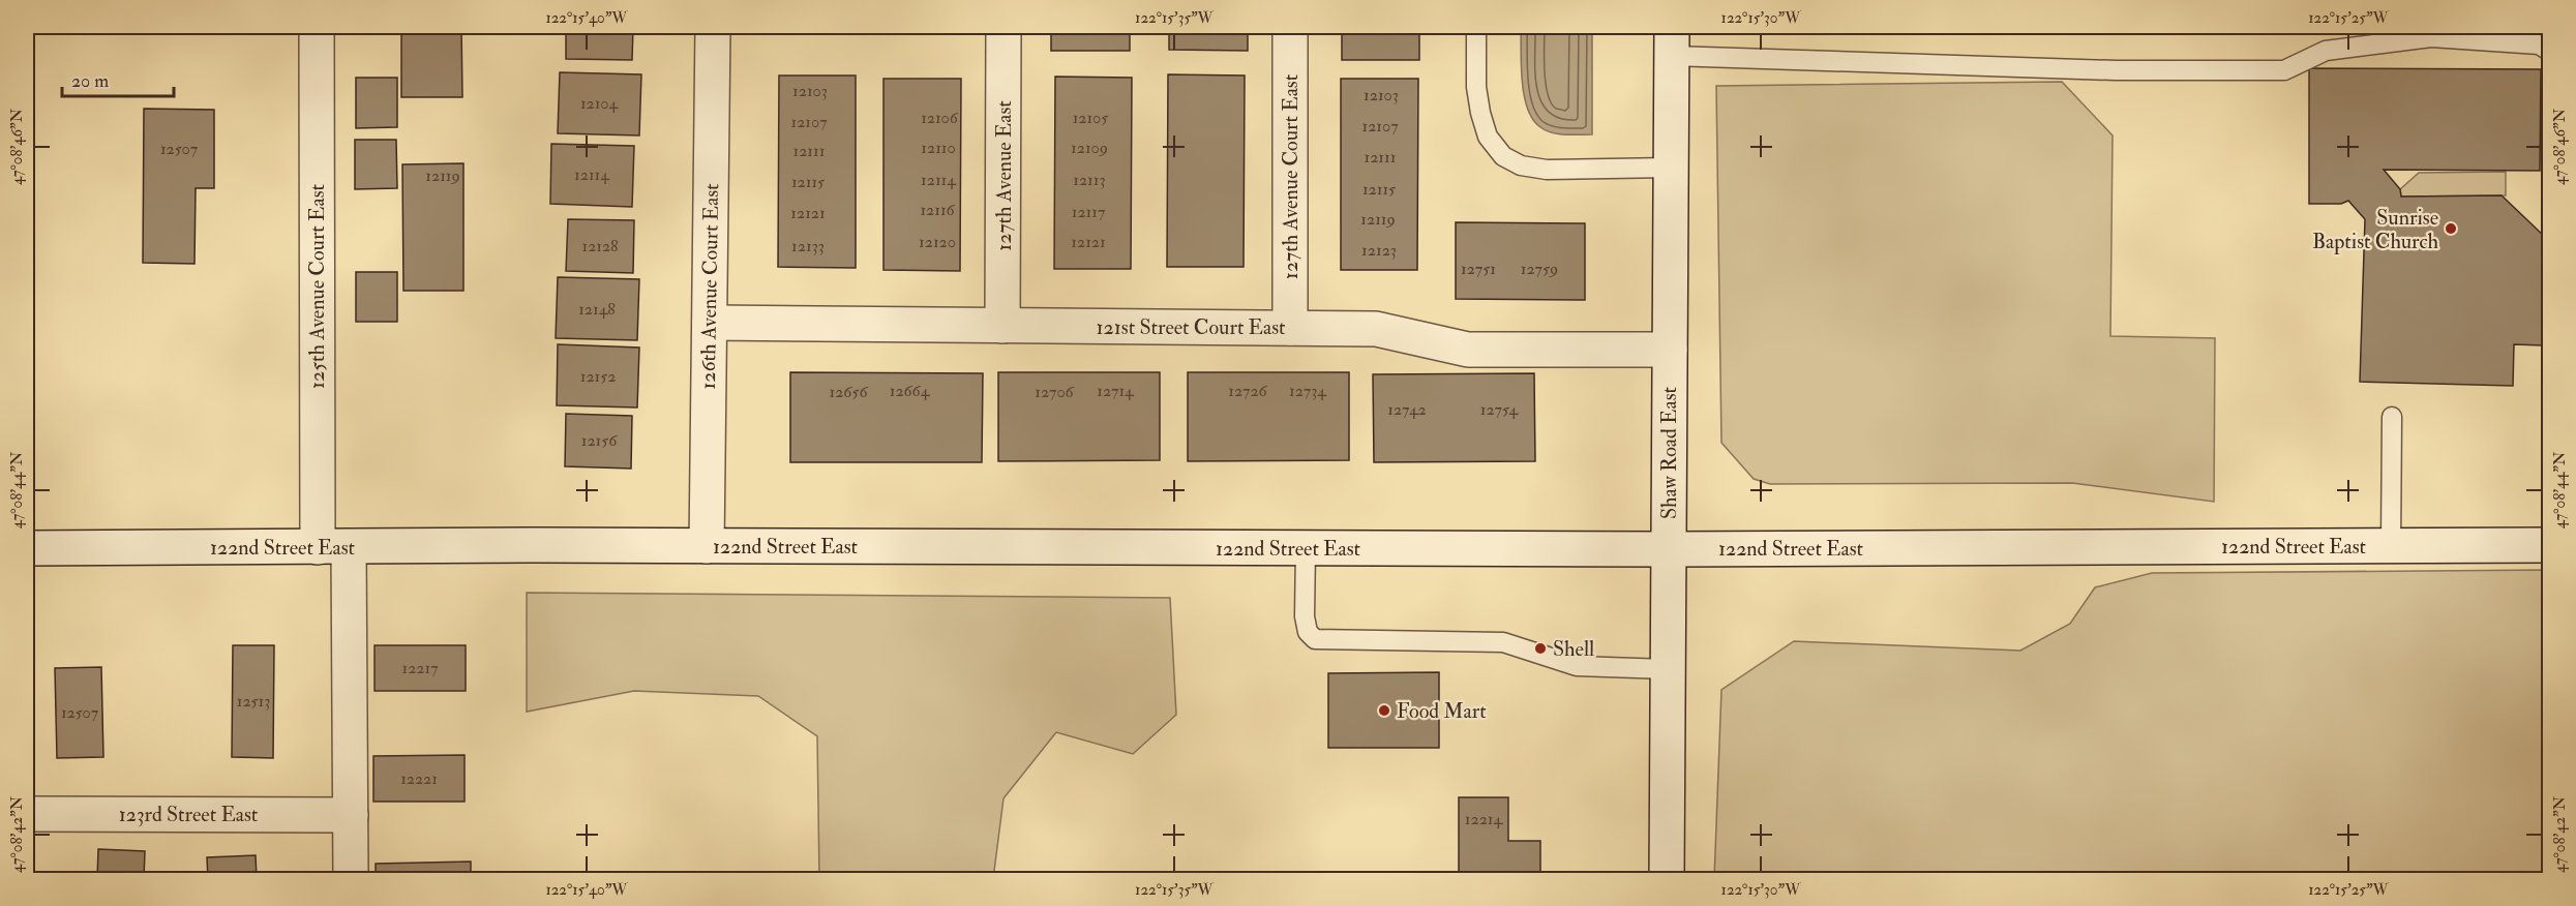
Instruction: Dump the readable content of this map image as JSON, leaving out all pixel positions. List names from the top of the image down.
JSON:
{
  "streets": {
    "street": [
      "127th Avenue East",
      "127th Avenue Court East",
      "125th Avenue Court East",
      "126th Avenue Court East",
      "121st Street Court East",
      "Shaw Road East",
      "122nd Street East",
      "123rd Street East"
    ]
  },
  "crossings": [
    ["127th Avenue East", "121st Street Court East"],
    ["127th Avenue Court East", "121st Street Court East"],
    ["125th Avenue Court East", "122nd Street East"],
    ["125th Avenue Court East", "123rd Street East"],
    ["126th Avenue Court East", "121st Street Court East"],
    ["126th Avenue Court East", "122nd Street East"],
    ["121st Street Court East", "Shaw Road East"],
    ["Shaw Road East", "122nd Street East"]
  ],
  "places": ["Sunrise Baptist Church", "Shell", "Food Mart"],
  "house_numbers": [
    "12103",
    "12103",
    "12104",
    "12106",
    "12105",
    "12107",
    "12107",
    "12110",
    "12109",
    "12507",
    "12111",
    "12111",
    "12114",
    "12119",
    "12114",
    "12113",
    "12115",
    "12115",
    "12116",
    "12117",
    "12121",
    "12119",
    "12120",
    "12121",
    "12128",
    "12133",
    "12123",
    "12751",
    "12759",
    "12148",
    "12152",
    "12664",
    "12714",
    "12726",
    "12734",
    "12656",
    "12706",
    "12742",
    "12754",
    "12156",
    "12217",
    "12513",
    "12507",
    "12221",
    "12214"
  ],
  "scale_bar": "20 m",
  "coordinates": [
    "122°15'40\"W",
    "122°15'35\"W",
    "122°15'30\"W",
    "122°15'25\"W",
    "47°08'46\"N",
    "47°08'44\"N",
    "47°08'42\"N"
  ]
}
